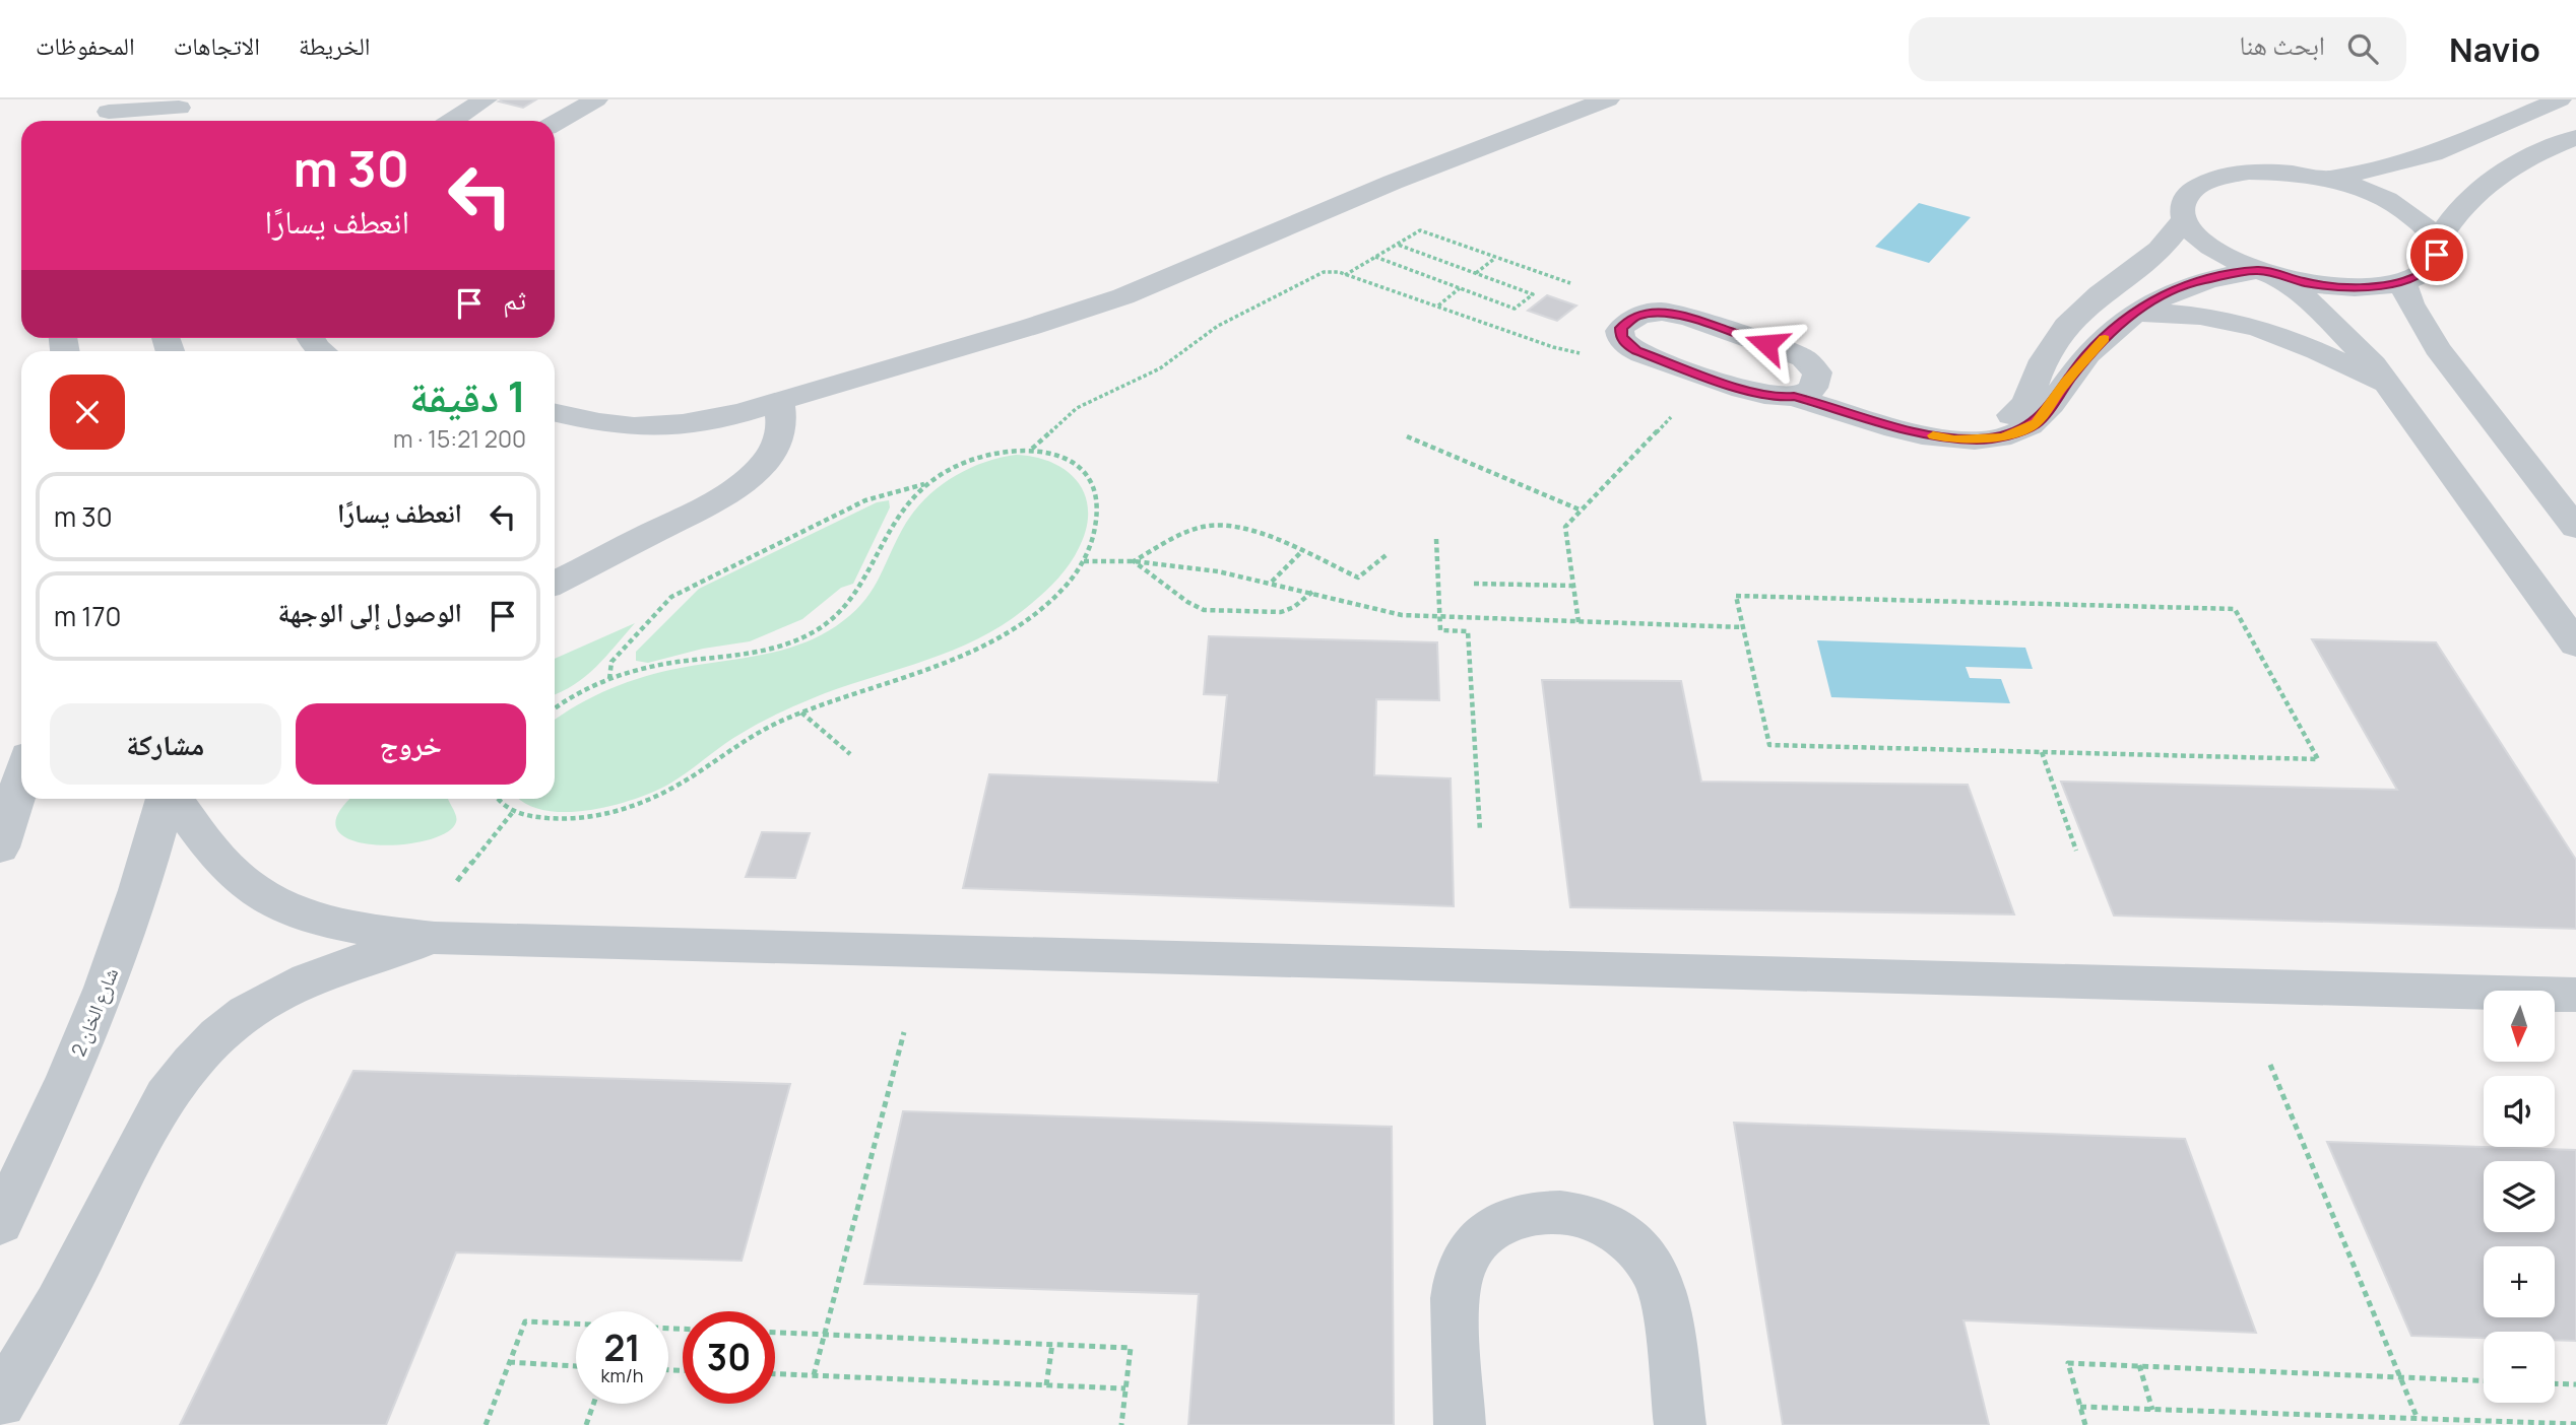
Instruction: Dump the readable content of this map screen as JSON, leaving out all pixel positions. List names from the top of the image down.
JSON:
{
  "streets": {
    "street": ["شارع الخان 2"]
  },
  "north": "bottom",
  "page": {
    "header": "Navio",
    "search": "ابحث هنا",
    "nav": ["الخريطة", "الاتجاهات", "المحفوظات"],
    "turn": ["30 m", "انعطف يسارًا"],
    "then": "ثم",
    "heading": ["1 دقيقة", "200 m · 15:21"],
    "list": [
      {
        "name": "انعطف يسارًا",
        "value": "30 m"
      },
      {
        "name": "الوصول إلى الوجهة",
        "value": "170 m"
      }
    ],
    "buttons": ["خروج", "مشاركة"],
    "map_buttons": ["+", "−"],
    "speed": "21 km/h",
    "limit": "30"
  }
}
